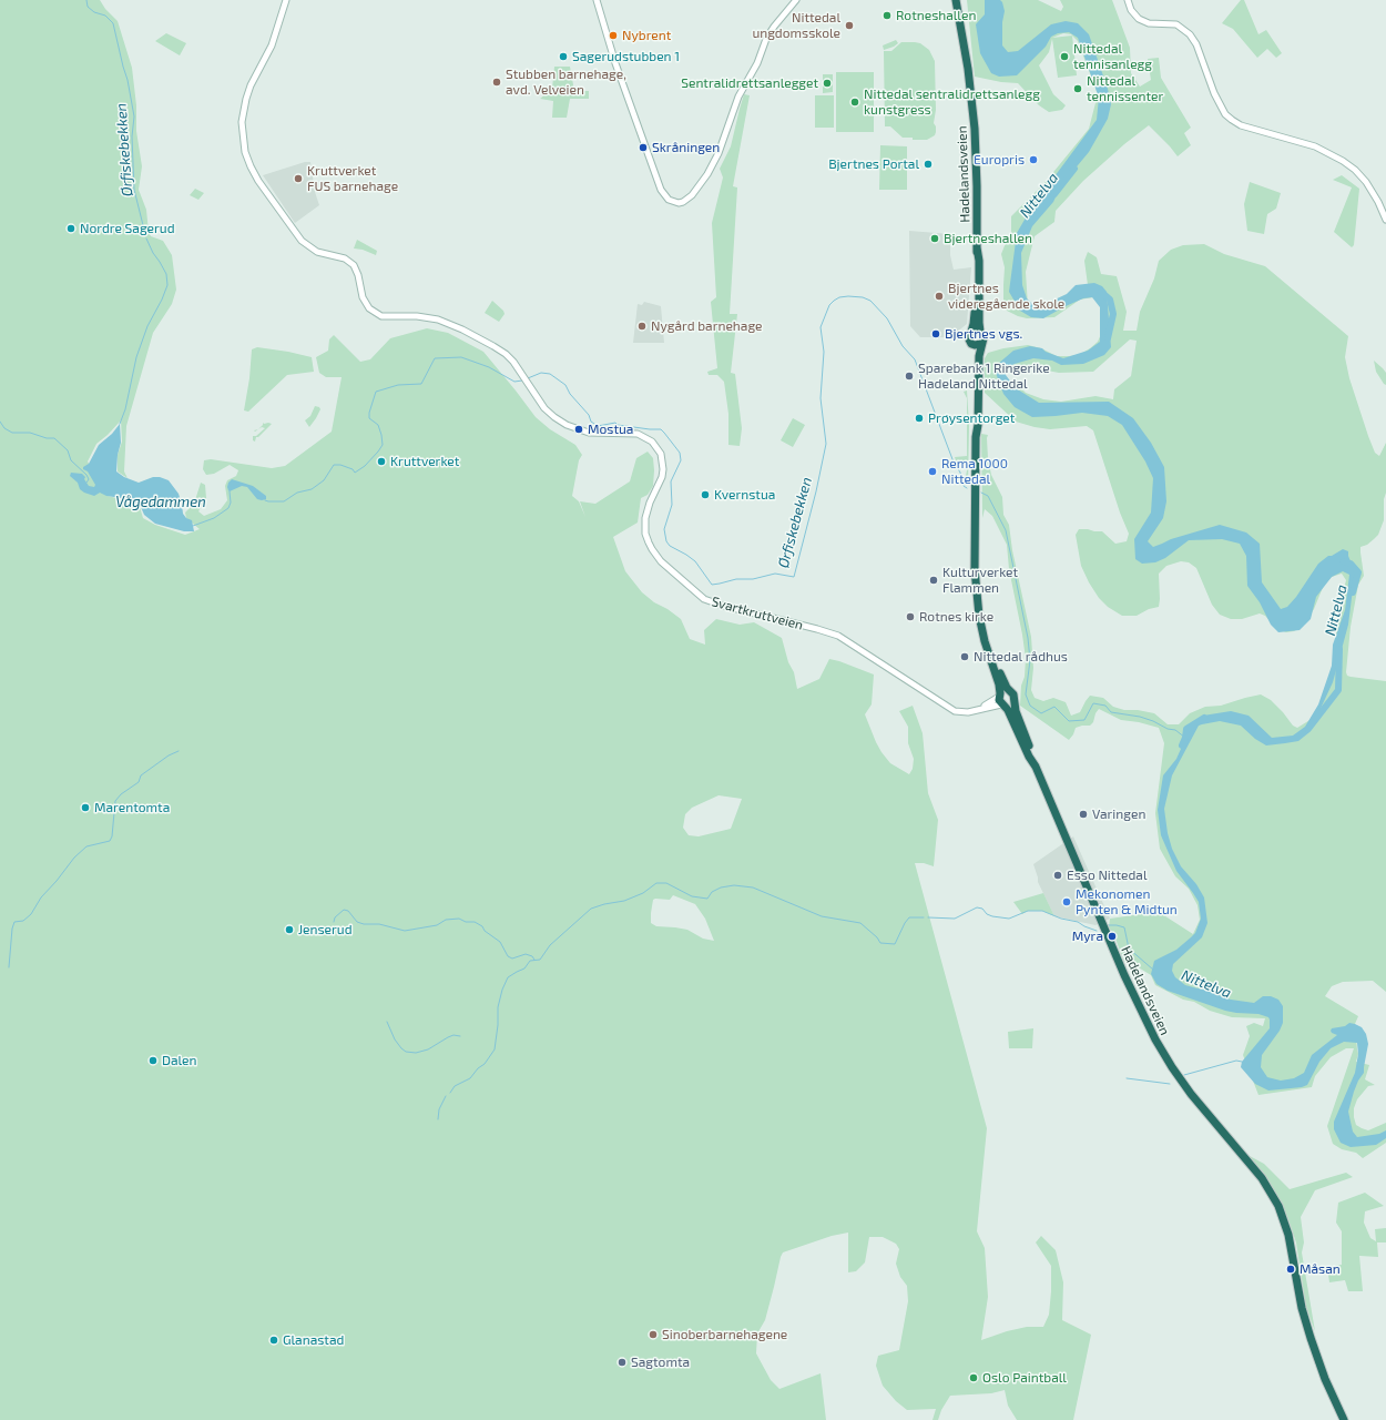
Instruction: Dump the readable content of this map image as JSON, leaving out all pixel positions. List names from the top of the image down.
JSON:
{
  "streets": {
    "highway": ["Hadelandsveien"],
    "street": ["Svartkruttveien"]
  },
  "crossings": [
    ["Hadelandsveien", "Svartkruttveien"]
  ],
  "water": ["Ørfiskebekken", "Nittelva", "Vågedammen"],
  "places": [
    "Rotneshallen",
    "Nittedal ungdomsskole",
    "Nybrent",
    "Sagerudstubben 1",
    "Nittedal tennisanlegg",
    "Stubben barnehage, avd. Velveien",
    "Sentralidrettsanlegget",
    "Nittedal tennissenter",
    "Nittedal sentralidrettsanlegg kunstgress",
    "Skråningen",
    "Europris",
    "Bjertnes Portal",
    "Kruttverket FUS barnehage",
    "Nordre Sagerud",
    "Bjertneshallen",
    "Bjertnes videregående skole",
    "Nygård barnehage",
    "Bjertnes vgs.",
    "Sparebank 1 Ringerike Hadeland Nittedal",
    "Prøysentorget",
    "Mostua",
    "Kruttverket",
    "Rema 1000 Nittedal",
    "Kvernstua",
    "Kulturverket Flammen",
    "Rotnes kirke",
    "Nittedal rådhus",
    "Marentomta",
    "Varingen",
    "Esso Nittedal",
    "Mekonomen Pynten & Midtun",
    "Jenserud",
    "Myra",
    "Dalen",
    "Måsan",
    "Sinoberbarnehagene",
    "Glanastad",
    "Sagtomta",
    "Oslo Paintball"
  ]
}
